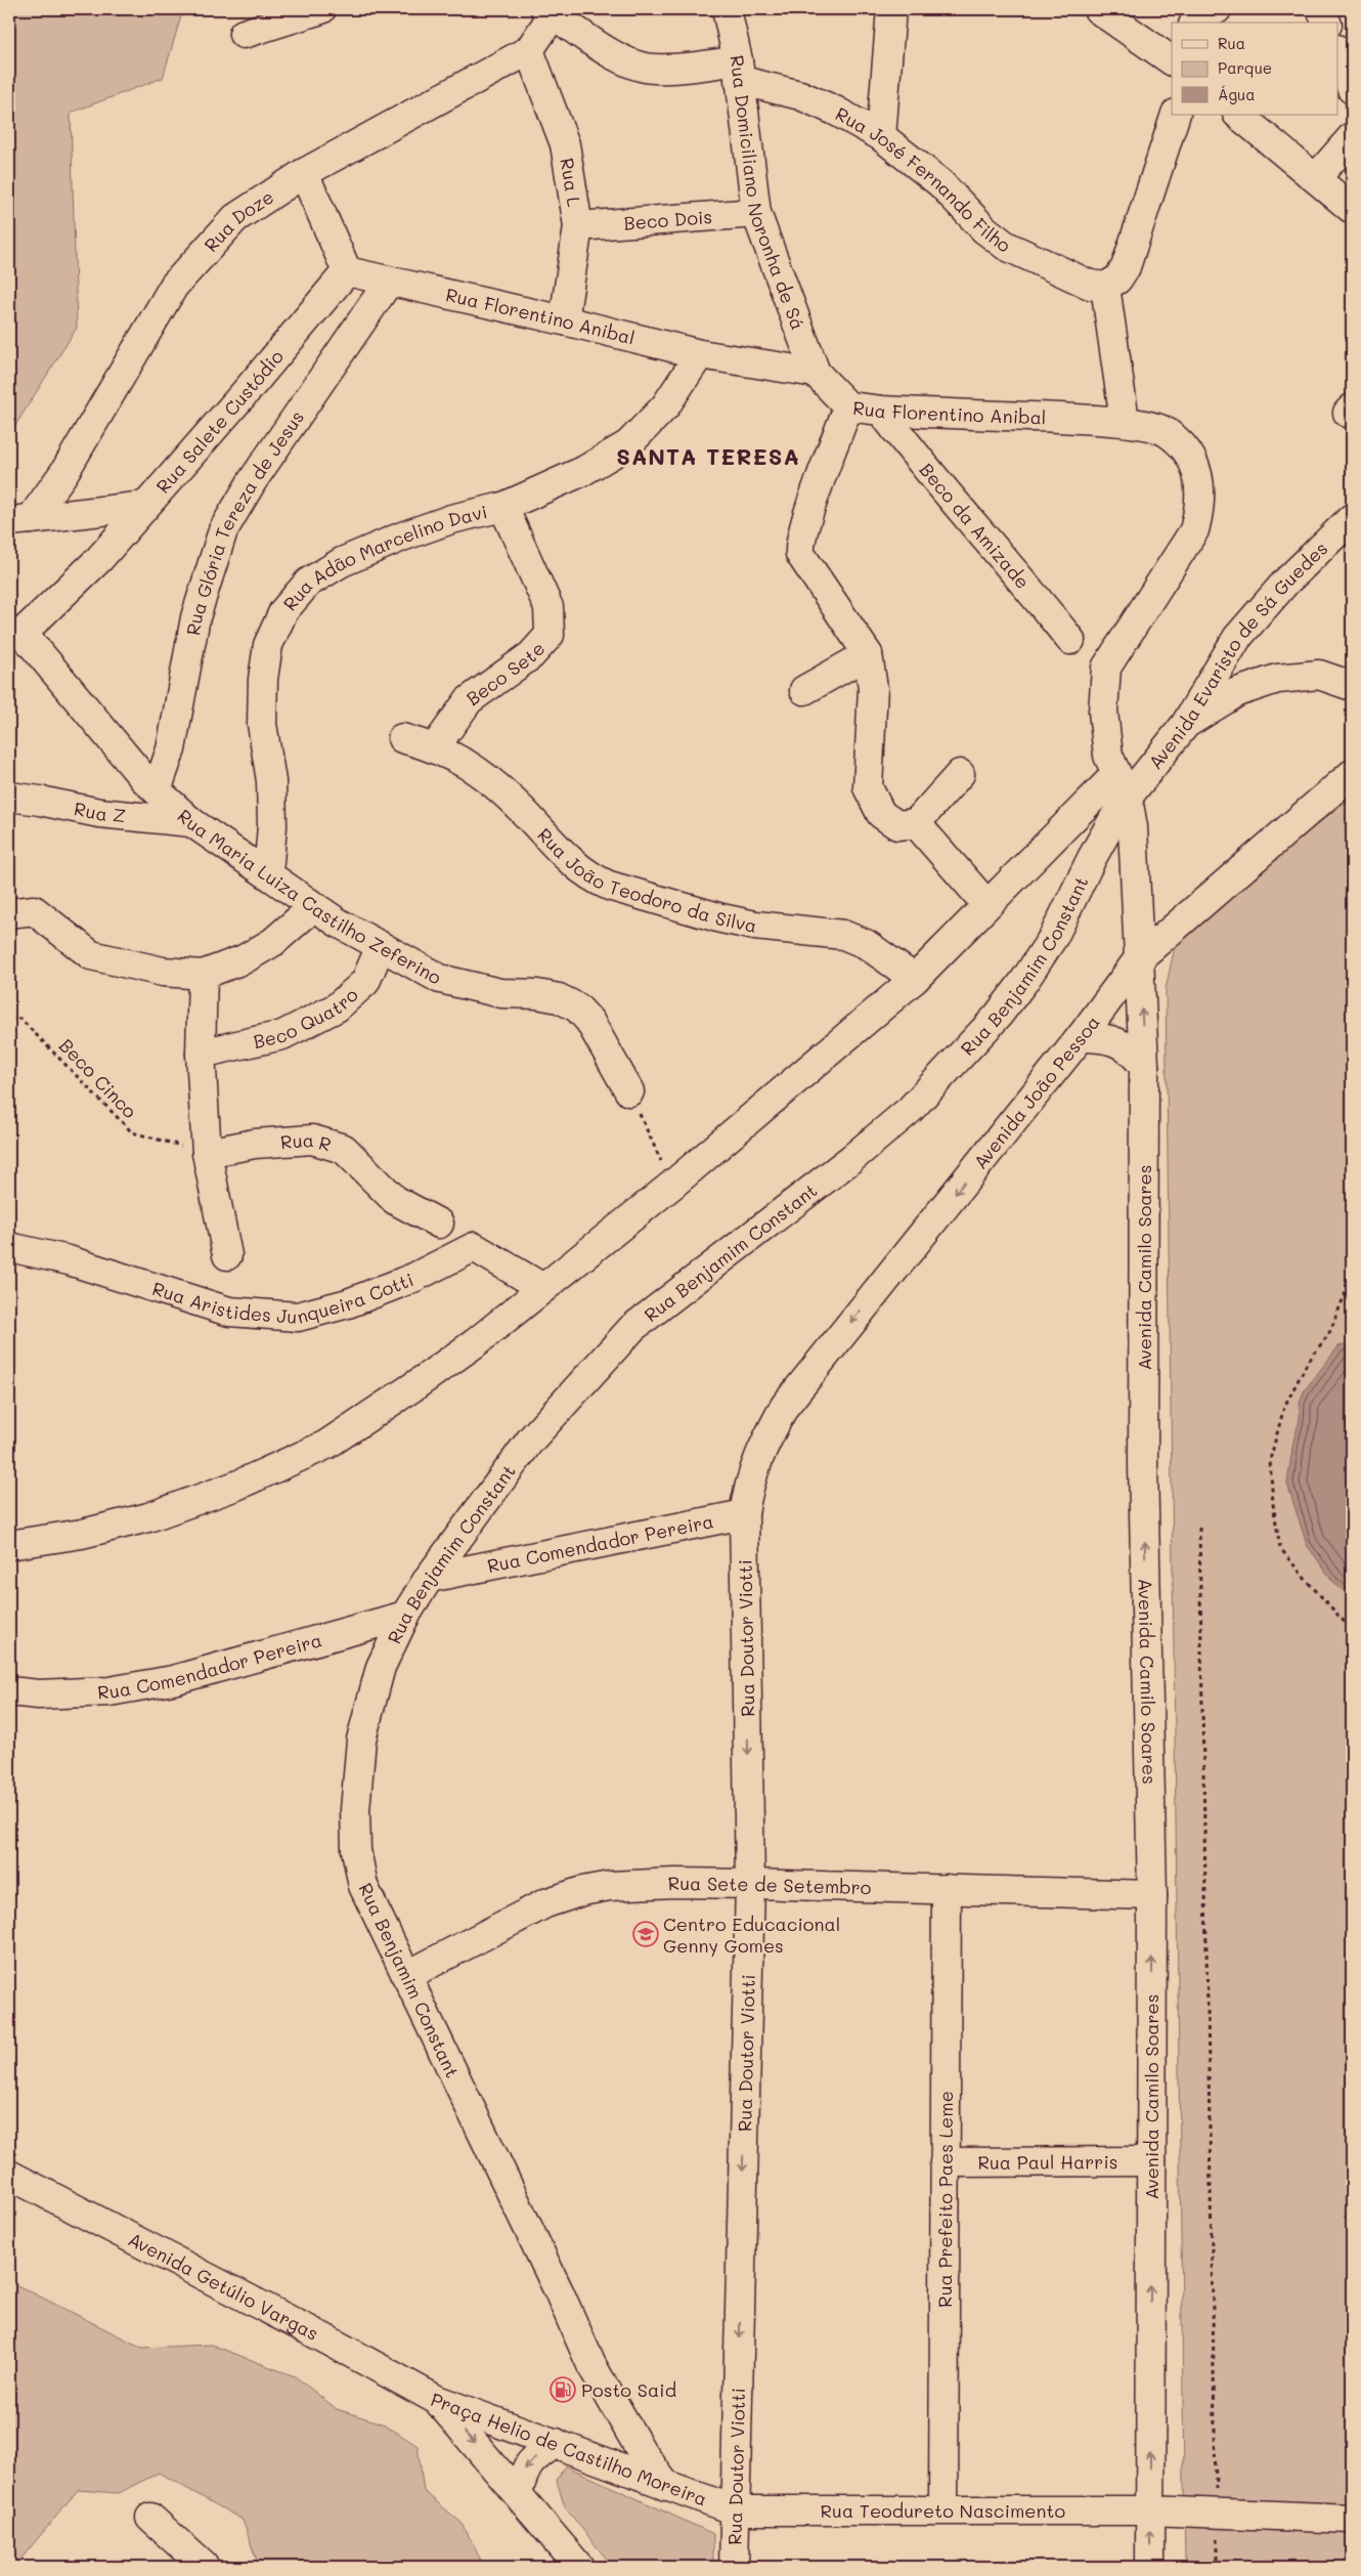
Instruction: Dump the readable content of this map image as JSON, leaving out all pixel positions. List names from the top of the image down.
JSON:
{
  "streets": {
    "street": [
      "Rua José Fernando Filho",
      "Rua L",
      "Rua Domiciliano Noronha de Sá",
      "Beco Dois",
      "Rua Doze",
      "Rua Florentino Anibal",
      "Rua Salete Custódio",
      "Rua Glória Tereza de Jesus",
      "Beco da Amizade",
      "Rua Adão Marcelino Davi",
      "Avenida Evaristo de Sá Guedes",
      "Beco Sete",
      "Rua Z",
      "Rua João Teodoro da Silva",
      "Rua Maria Luiza Castilho Zeferino",
      "Rua Benjamim Constant",
      "Beco Quatro",
      "Avenida João Pessoa",
      "Rua R",
      "Avenida Camilo Soares",
      "Rua Aristides Junqueira Cotti",
      "Rua Comendador Pereira",
      "Rua Doutor Viotti",
      "Rua Sete de Setembro",
      "Rua Paul Harris",
      "Rua Prefeito Paes Leme",
      "Avenida Getúlio Vargas",
      "Praça Helio de Castilho Moreira",
      "Rua Teodureto Nascimento"
    ],
    "path": ["Beco Cinco"]
  },
  "crossings": [
    ["Rua José Fernando Filho", "Rua Domiciliano Noronha de Sá"],
    ["Rua José Fernando Filho", "Rua Doze"],
    ["Rua L", "Beco Dois"],
    ["Rua L", "Rua Doze"],
    ["Rua L", "Rua Florentino Anibal"],
    ["Rua Domiciliano Noronha de Sá", "Beco Dois"],
    ["Rua Domiciliano Noronha de Sá", "Rua Florentino Anibal"],
    ["Rua Florentino Anibal", "Rua Salete Custódio"],
    ["Rua Florentino Anibal", "Rua Glória Tereza de Jesus"],
    ["Rua Florentino Anibal", "Beco da Amizade"],
    ["Rua Florentino Anibal", "Rua Adão Marcelino Davi"],
    ["Rua Florentino Anibal", "Avenida Evaristo de Sá Guedes"],
    ["Rua Florentino Anibal", "Rua Benjamim Constant"],
    ["Rua Florentino Anibal", "Avenida Camilo Soares"],
    ["Rua Salete Custódio", "Rua Maria Luiza Castilho Zeferino"],
    ["Rua Glória Tereza de Jesus", "Rua Z"],
    ["Rua Glória Tereza de Jesus", "Rua Maria Luiza Castilho Zeferino"],
    ["Rua Adão Marcelino Davi", "Beco Sete"],
    ["Rua Adão Marcelino Davi", "Rua Maria Luiza Castilho Zeferino"],
    ["Avenida Evaristo de Sá Guedes", "Rua Benjamim Constant"],
    ["Avenida Evaristo de Sá Guedes", "Avenida Camilo Soares"],
    ["Beco Sete", "Rua João Teodoro da Silva"],
    ["Rua Z", "Rua Maria Luiza Castilho Zeferino"],
    ["Rua Maria Luiza Castilho Zeferino", "Beco Quatro"],
    ["Rua Benjamim Constant", "Avenida Camilo Soares"],
    ["Rua Benjamim Constant", "Rua Comendador Pereira"],
    ["Rua Benjamim Constant", "Rua Sete de Setembro"],
    ["Rua Benjamim Constant", "Praça Helio de Castilho Moreira"],
    ["Beco Cinco", "Rua R"],
    ["Avenida João Pessoa", "Avenida Camilo Soares"],
    ["Avenida João Pessoa", "Rua Doutor Viotti"],
    ["Avenida Camilo Soares", "Rua Sete de Setembro"],
    ["Avenida Camilo Soares", "Rua Paul Harris"],
    ["Avenida Camilo Soares", "Rua Teodureto Nascimento"],
    ["Rua Comendador Pereira", "Rua Doutor Viotti"],
    ["Rua Doutor Viotti", "Rua Sete de Setembro"],
    ["Rua Doutor Viotti", "Praça Helio de Castilho Moreira"],
    ["Rua Doutor Viotti", "Rua Teodureto Nascimento"],
    ["Rua Sete de Setembro", "Rua Prefeito Paes Leme"],
    ["Rua Paul Harris", "Rua Prefeito Paes Leme"],
    ["Rua Prefeito Paes Leme", "Rua Teodureto Nascimento"],
    ["Avenida Getúlio Vargas", "Praça Helio de Castilho Moreira"],
    ["Praça Helio de Castilho Moreira", "Rua Teodureto Nascimento"]
  ],
  "one_way": ["Avenida Camilo Soares", "Rua Doutor Viotti"],
  "districts": ["SANTA TERESA"],
  "places": {
    "school or university": ["Centro Educacional Genny Gomes"],
    "fuel station": ["Posto Said"]
  },
  "legend": ["Rua", "Parque", "Água"]
}
